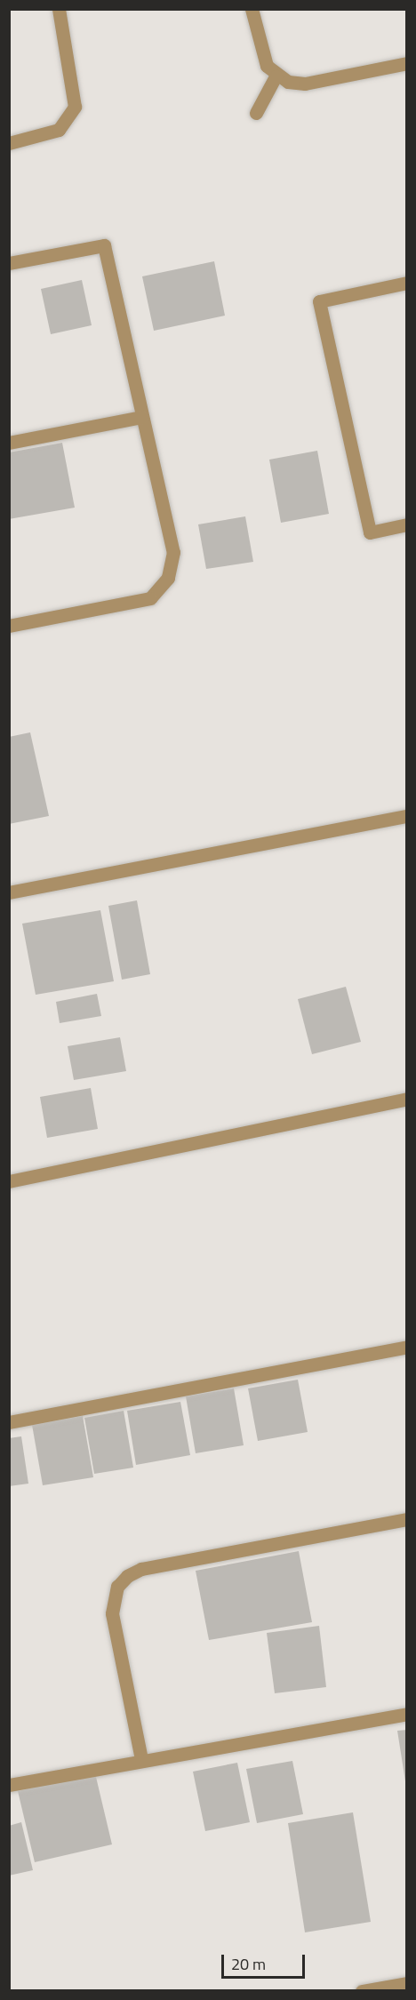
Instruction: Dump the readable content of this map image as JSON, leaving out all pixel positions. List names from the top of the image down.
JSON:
{
  "scale_bar": "20 m"
}
